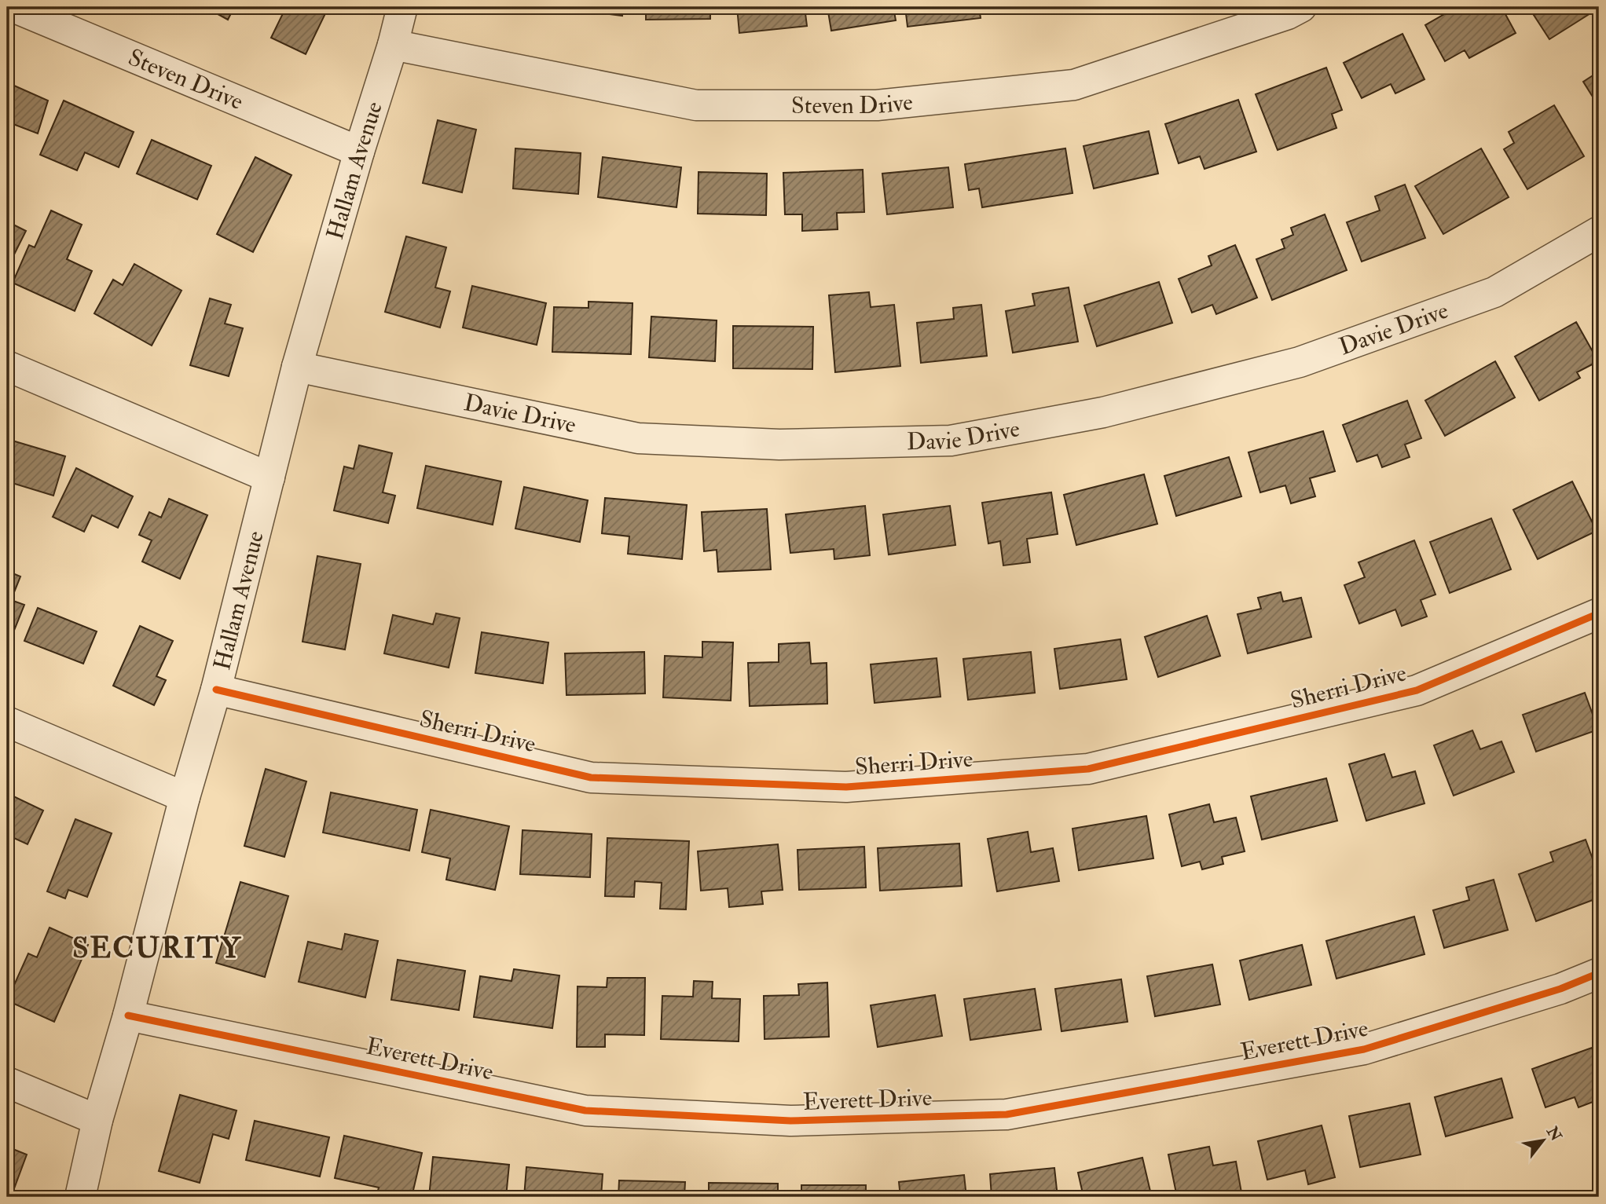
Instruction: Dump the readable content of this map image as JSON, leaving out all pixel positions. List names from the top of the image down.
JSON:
{
  "streets": {
    "street": [
      "Steven Drive",
      "Hallam Avenue",
      "Davie Drive",
      "Sherri Drive",
      "Everett Drive"
    ]
  },
  "crossings": [
    ["Steven Drive", "Hallam Avenue"],
    ["Hallam Avenue", "Davie Drive"],
    ["Hallam Avenue", "Sherri Drive"],
    ["Hallam Avenue", "Everett Drive"]
  ],
  "districts": ["SECURITY"],
  "north": "top right"
}
